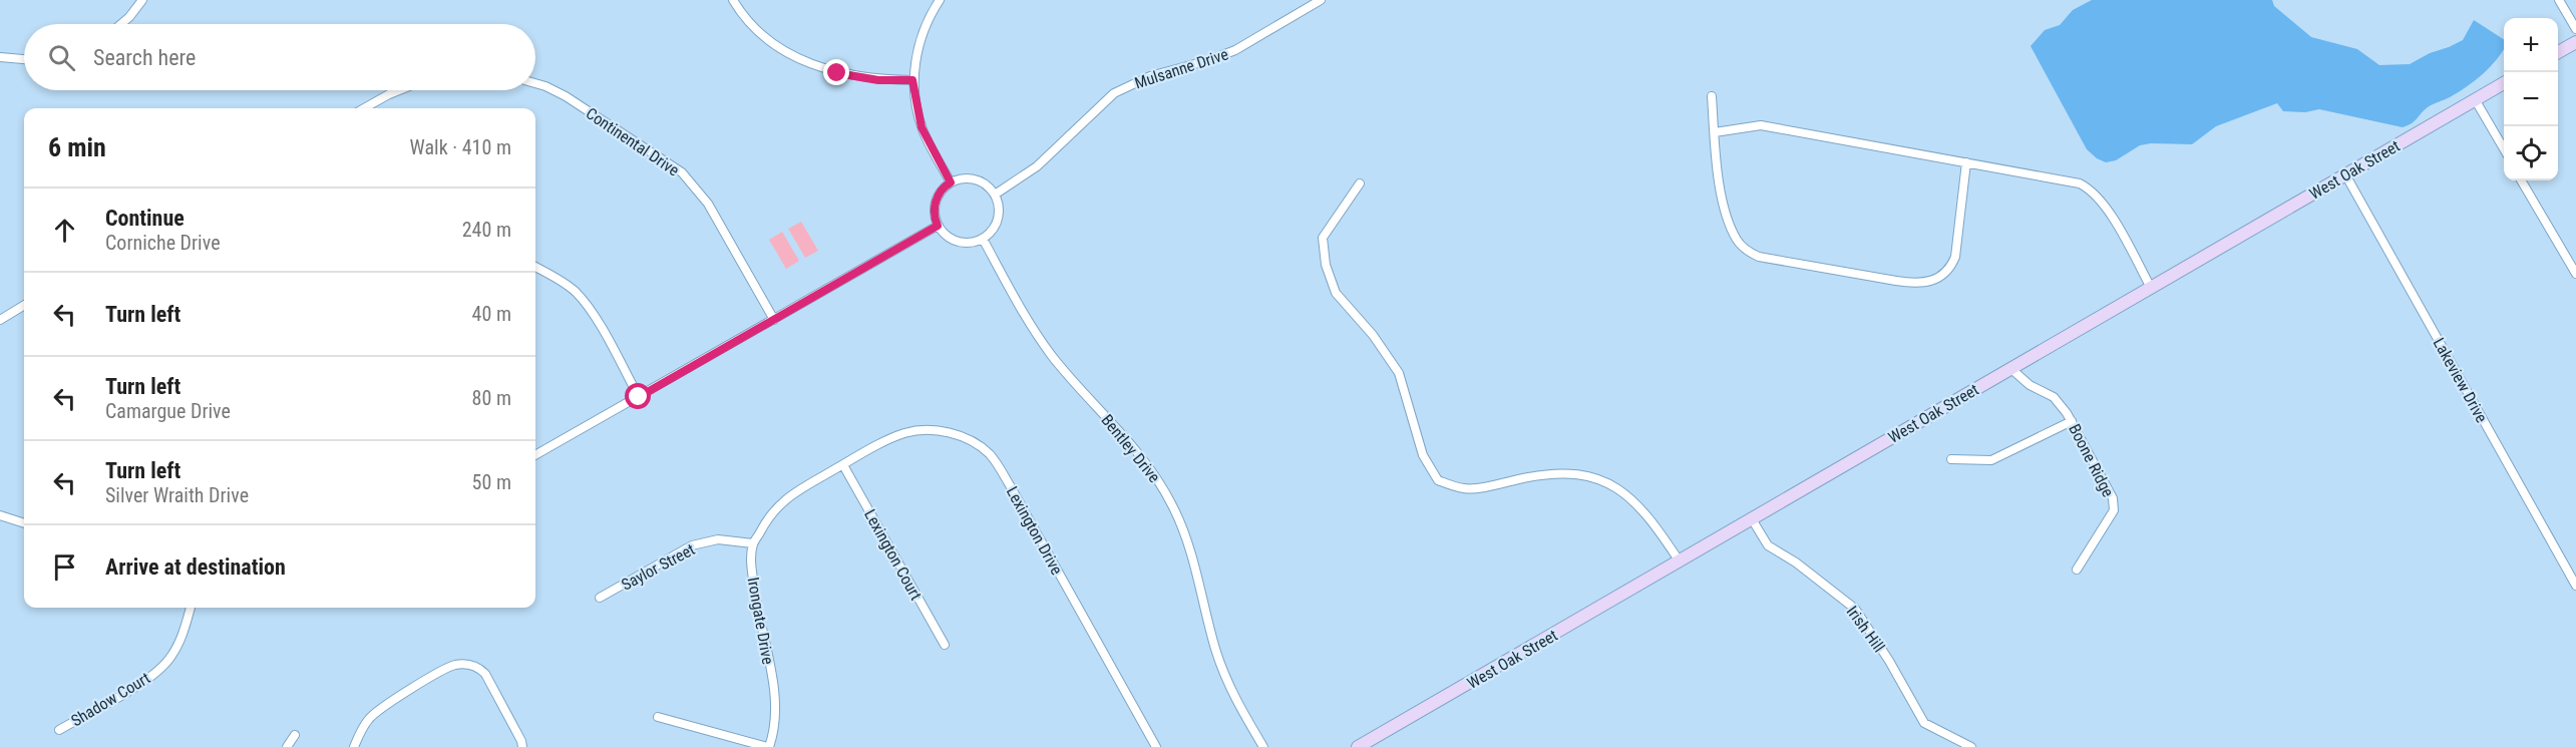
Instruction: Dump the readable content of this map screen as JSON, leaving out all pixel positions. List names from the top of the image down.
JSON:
{
  "streets": {
    "main road": ["West Oak Street"],
    "street": [
      "Mulsanne Drive",
      "Continental Drive",
      "Lakeview Drive",
      "Bentley Drive",
      "Boone Ridge",
      "Lexington Drive",
      "Lexington Court",
      "Saylor Street",
      "Irongate Drive",
      "Irish Hill",
      "Shadow Court"
    ]
  },
  "crossings": [
    ["Mulsanne Drive", "Bentley Drive"],
    ["West Oak Street", "Lakeview Drive"],
    ["West Oak Street", "Boone Ridge"],
    ["West Oak Street", "Irish Hill"],
    ["Lexington Drive", "Lexington Court"],
    ["Lexington Drive", "Irongate Drive"],
    ["Lexington Court", "Irongate Drive"],
    ["Saylor Street", "Irongate Drive"]
  ],
  "page": {
    "map_buttons": ["+", "−"],
    "search": "Search here",
    "heading": ["6 min", "Walk · 410 m"],
    "list": [
      ["Continue", "Corniche Drive", "240 m"],
      ["Turn left", "40 m"],
      ["Turn left", "Camargue Drive", "80 m"],
      ["Turn left", "Silver Wraith Drive", "50 m"],
      "Arrive at destination"
    ]
  }
}
